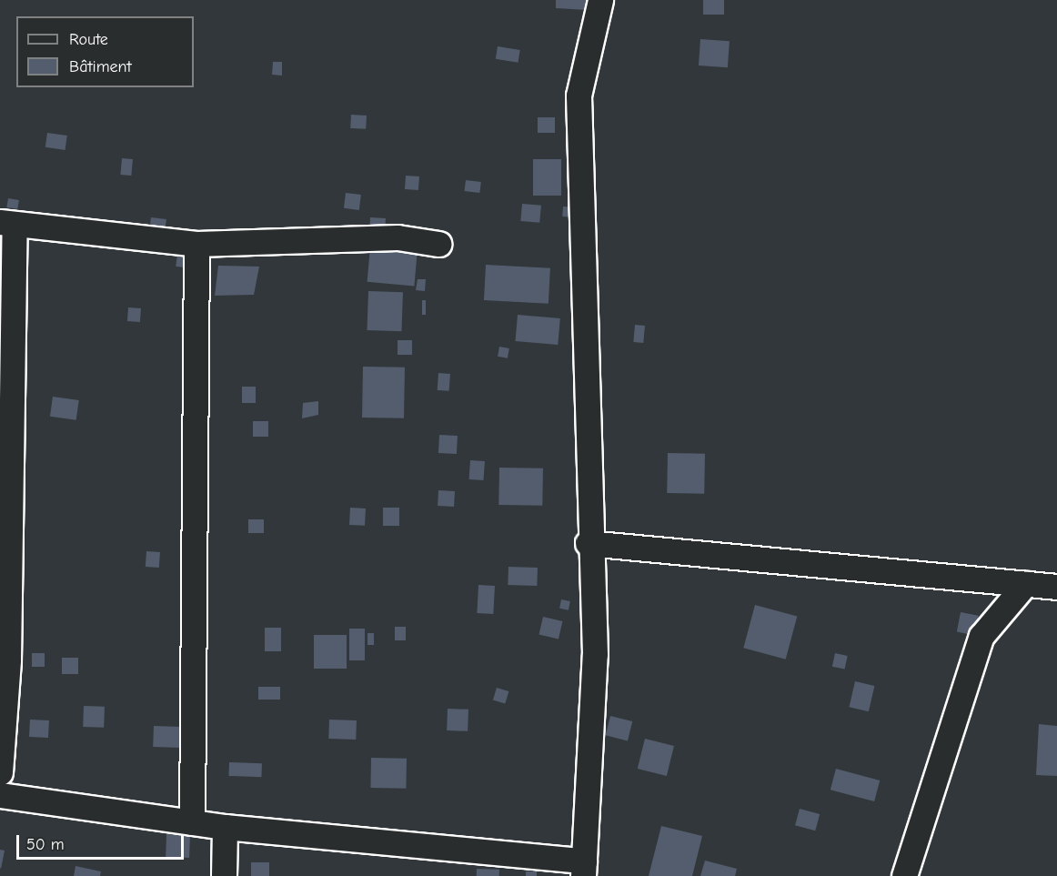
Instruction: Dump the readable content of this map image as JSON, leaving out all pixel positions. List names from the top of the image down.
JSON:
{
  "legend": ["Route", "Bâtiment"],
  "scale_bar": "50 m"
}
